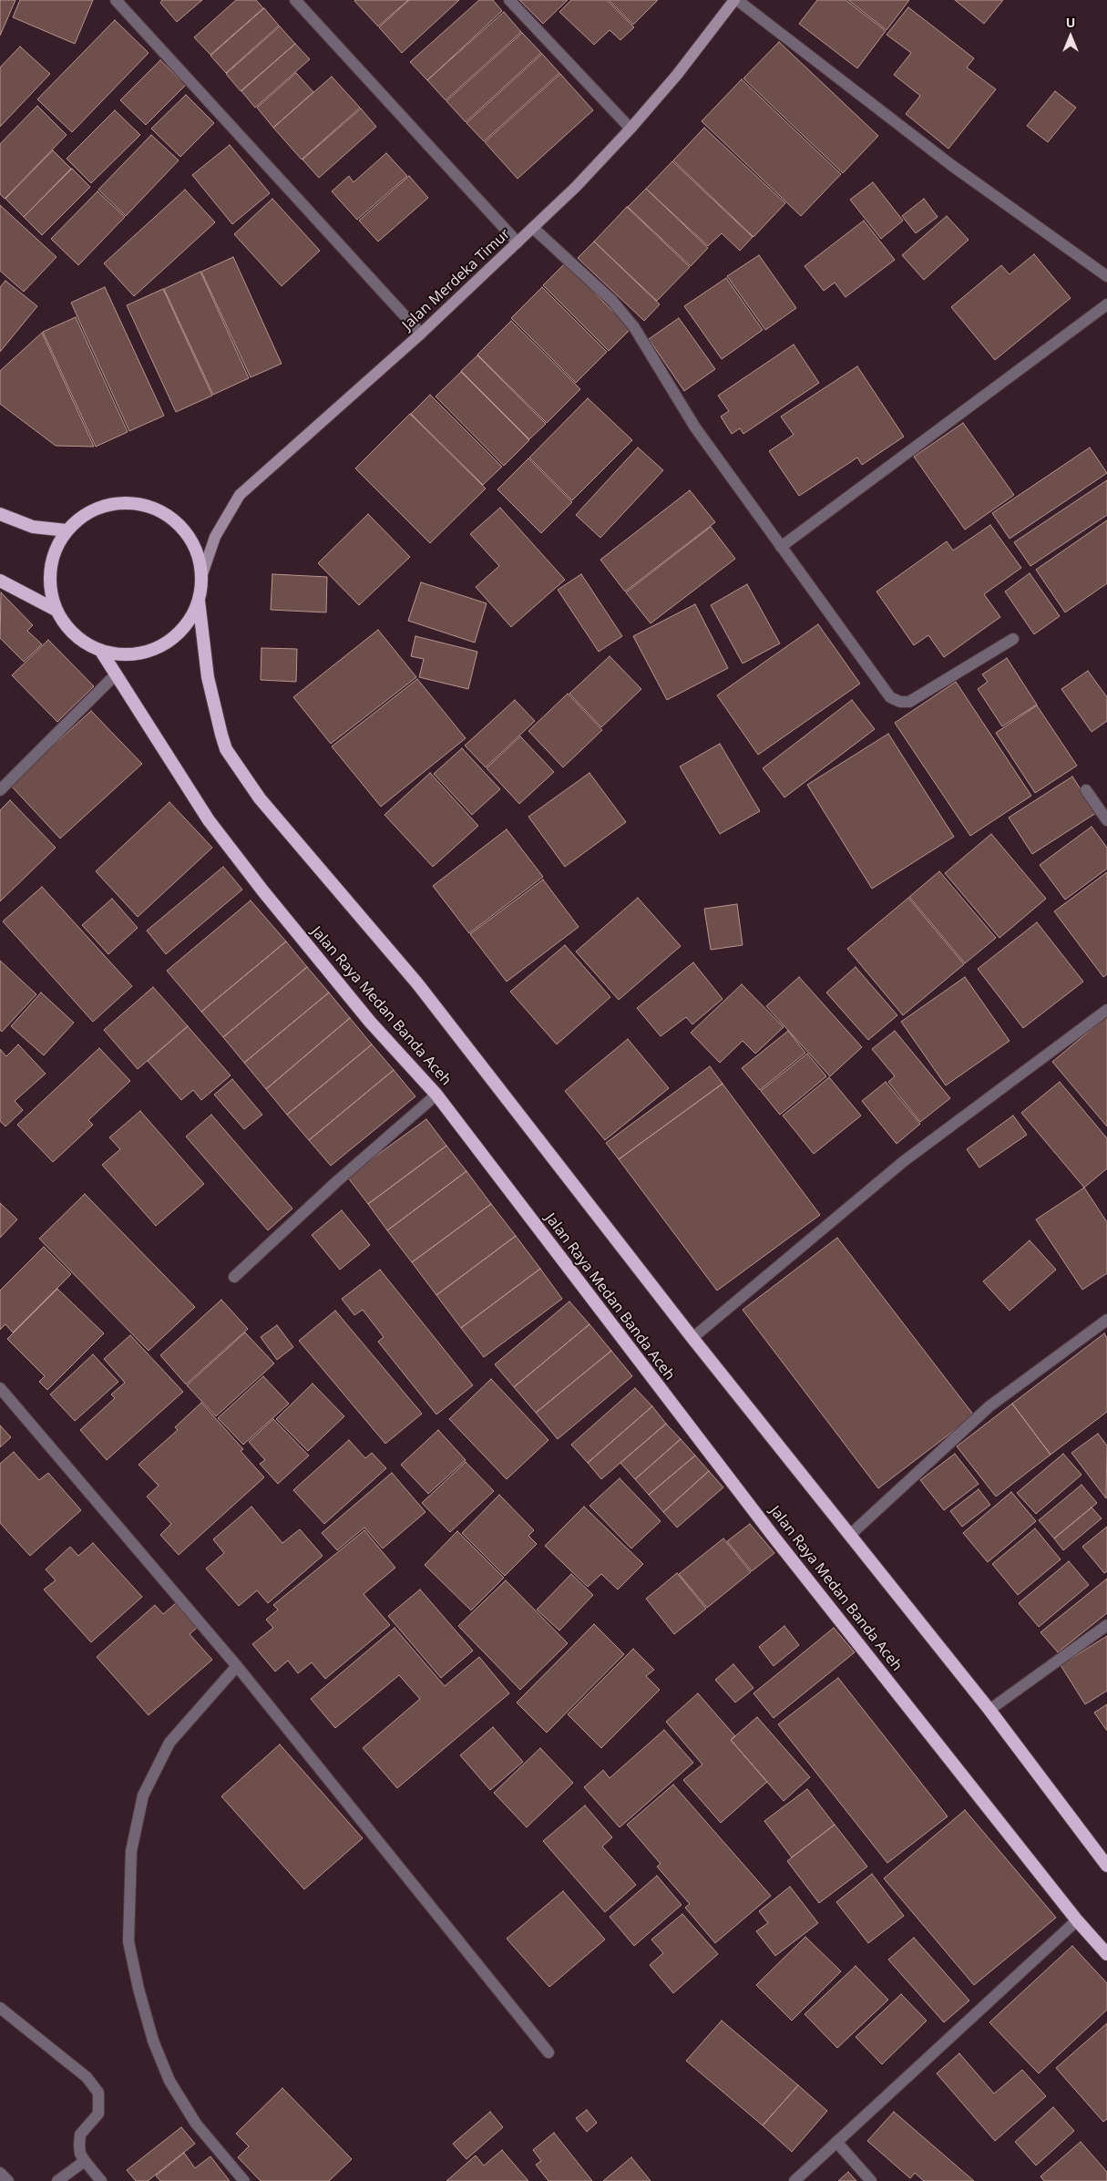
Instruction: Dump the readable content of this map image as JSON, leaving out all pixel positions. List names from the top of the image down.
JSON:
{
  "streets": {
    "highway": ["Jalan Raya Medan Banda Aceh"],
    "main road": ["Jalan Merdeka Timur"]
  },
  "crossings": [
    ["Jalan Merdeka Timur", "Jalan Raya Medan Banda Aceh"]
  ],
  "north": "top"
}
